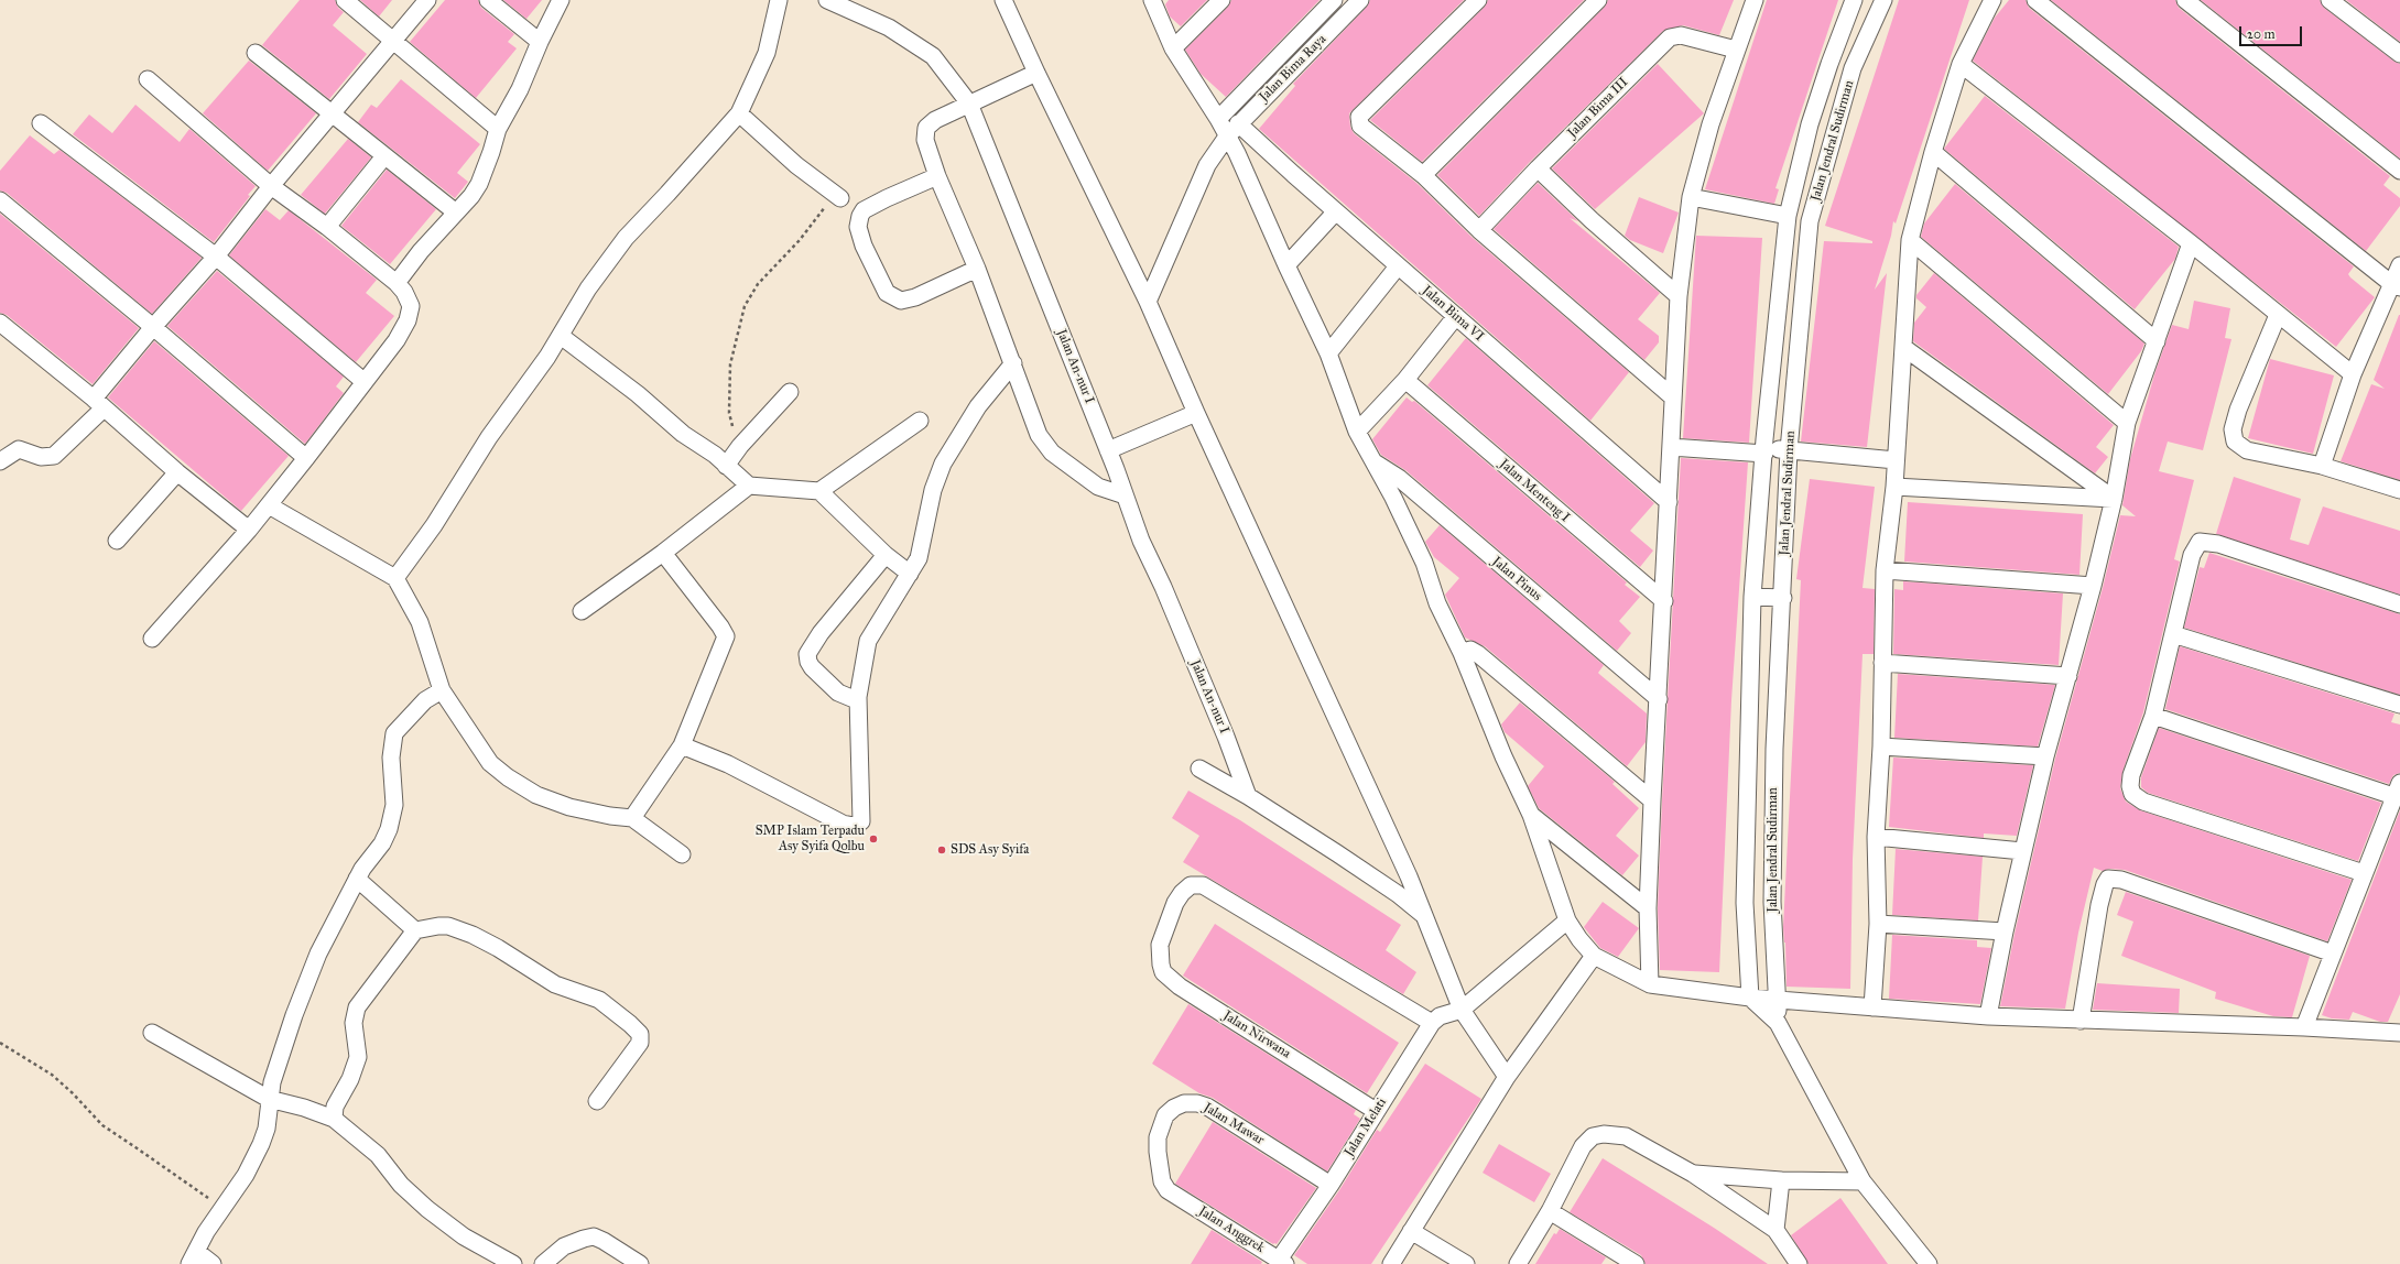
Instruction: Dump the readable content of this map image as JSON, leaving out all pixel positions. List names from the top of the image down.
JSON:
{
  "streets": {
    "street": [
      "Jalan Bima Raya",
      "Jalan Bima III",
      "Jalan Jendral Sudirman",
      "Jalan Bima VI",
      "Jalan An-nur I",
      "Jalan Menteng I",
      "Jalan Pinus",
      "Jalan Nirwana",
      "Jalan Mawar",
      "Jalan Melati",
      "Jalan Anggrek"
    ]
  },
  "crossings": [
    ["Jalan Bima Raya", "Jalan Bima VI"],
    ["Jalan Nirwana", "Jalan Melati"],
    ["Jalan Mawar", "Jalan Melati"],
    ["Jalan Mawar", "Jalan Anggrek"],
    ["Jalan Melati", "Jalan Anggrek"]
  ],
  "places": ["SMP Islam Terpadu Asy Syifa Qolbu", "SDS Asy Syifa"],
  "scale_bar": "20 m"
}
